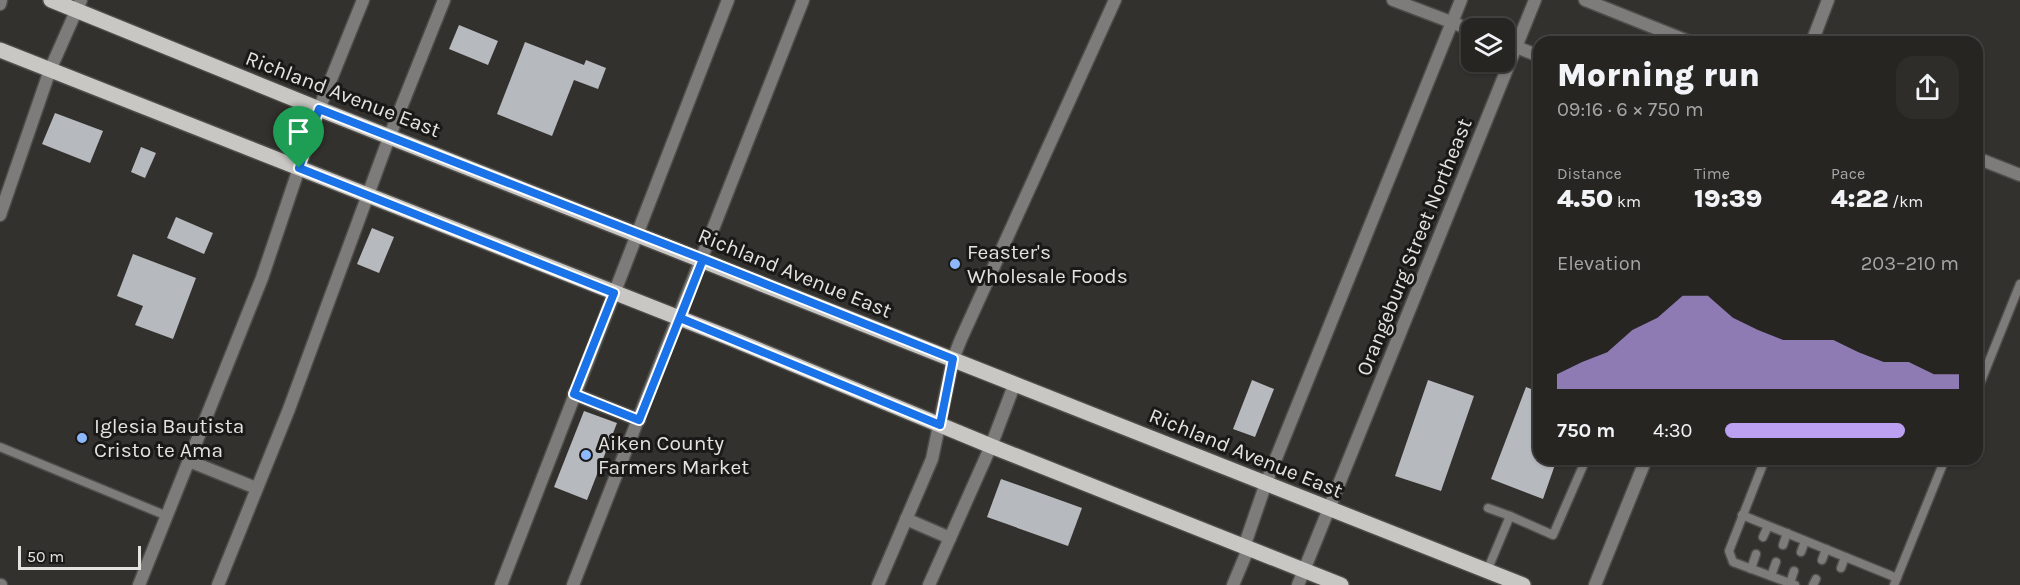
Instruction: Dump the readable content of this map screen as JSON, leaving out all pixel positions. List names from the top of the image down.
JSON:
{
  "streets": {
    "main road": ["Richland Avenue East"],
    "street": ["Orangeburg Street Northeast"]
  },
  "crossings": [
    ["Richland Avenue East", "Orangeburg Street Northeast"]
  ],
  "places": ["Feaster's Wholesale Foods", "Iglesia Bautista Cristo te Ama", "Aiken County Farmers Market"],
  "scale_bar": "50 m",
  "page": {
    "heading": ["Morning run", "09:16 · 6 × 750 m"],
    "stats": [
      ["Distance", "4.50 km"],
      ["Time", "19:39"],
      ["Pace", "4:22 /km"]
    ],
    "chart": ["Elevation", "203–210 m"],
    "list": [
      {
        "name": "750 m",
        "note": "4:30"
      }
    ],
    "scale": "50 m"
  }
}
